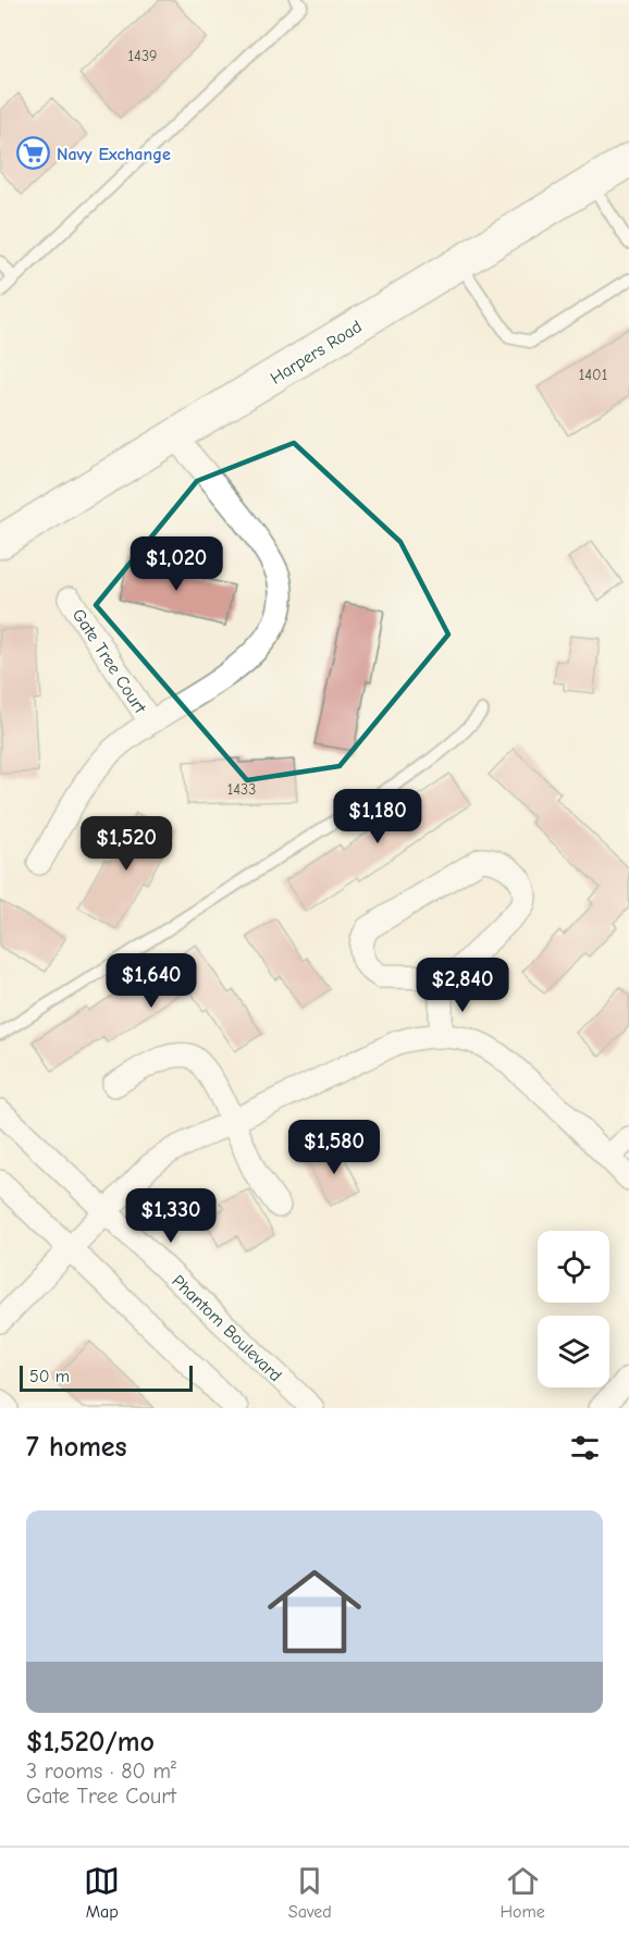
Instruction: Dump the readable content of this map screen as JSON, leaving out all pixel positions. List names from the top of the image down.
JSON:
{
  "streets": {
    "street": ["Harpers Road", "Gate Tree Court", "Phantom Boulevard"]
  },
  "crossings": [
    ["Harpers Road", "Gate Tree Court"]
  ],
  "places": {
    "supermarket": ["Navy Exchange"]
  },
  "house_numbers": ["1439", "1401", "1433"],
  "scale_bar": "50 m",
  "page": {
    "price": [
      "$1,020",
      "$1,180",
      "$1,520",
      "$1,640",
      "$2,840",
      "$1,580",
      "$1,330"
    ],
    "scale": "50 m",
    "heading": "7 homes",
    "list": [
      {
        "name": "$1,520/mo",
        "note": "3 rooms · 80 m² · Gate Tree Court"
      }
    ],
    "tabs": ["Map", "Saved", "Home"]
  }
}
